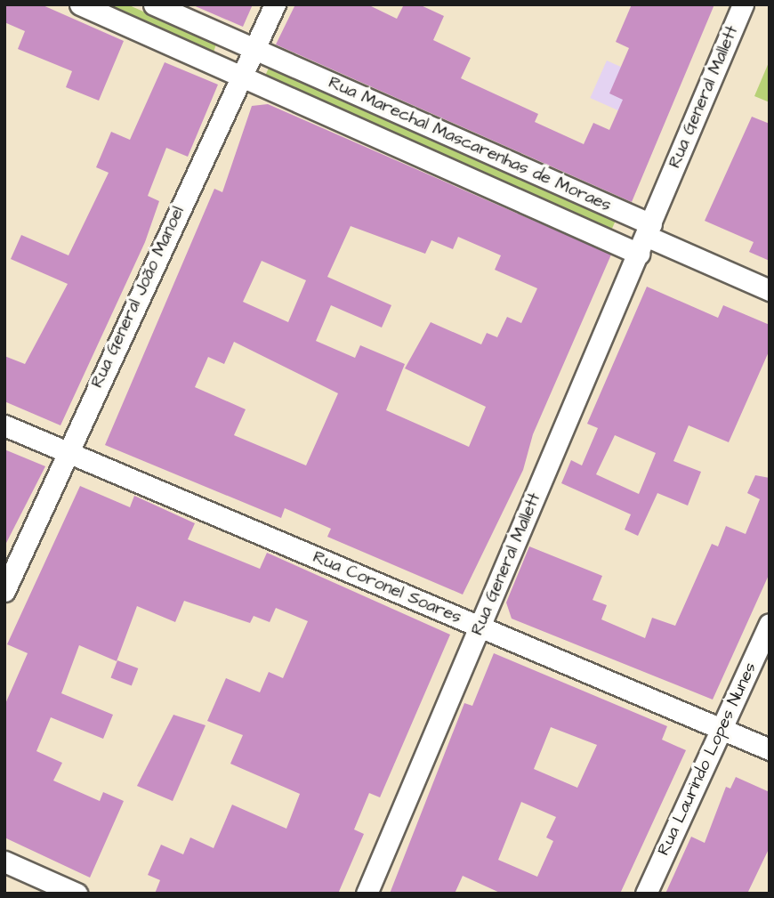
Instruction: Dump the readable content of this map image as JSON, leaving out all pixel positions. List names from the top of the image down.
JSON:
{
  "streets": {
    "street": [
      "Rua General Mallett",
      "Rua Marechal Mascarenhas de Moraes",
      "Rua General João Manoel",
      "Rua Coronel Soares",
      "Rua Laurindo Lopes Nunes"
    ]
  },
  "crossings": [
    ["Rua General Mallett", "Rua Marechal Mascarenhas de Moraes"],
    ["Rua General Mallett", "Rua Coronel Soares"],
    ["Rua Marechal Mascarenhas de Moraes", "Rua General João Manoel"],
    ["Rua General João Manoel", "Rua Coronel Soares"],
    ["Rua Coronel Soares", "Rua Laurindo Lopes Nunes"]
  ]
}
